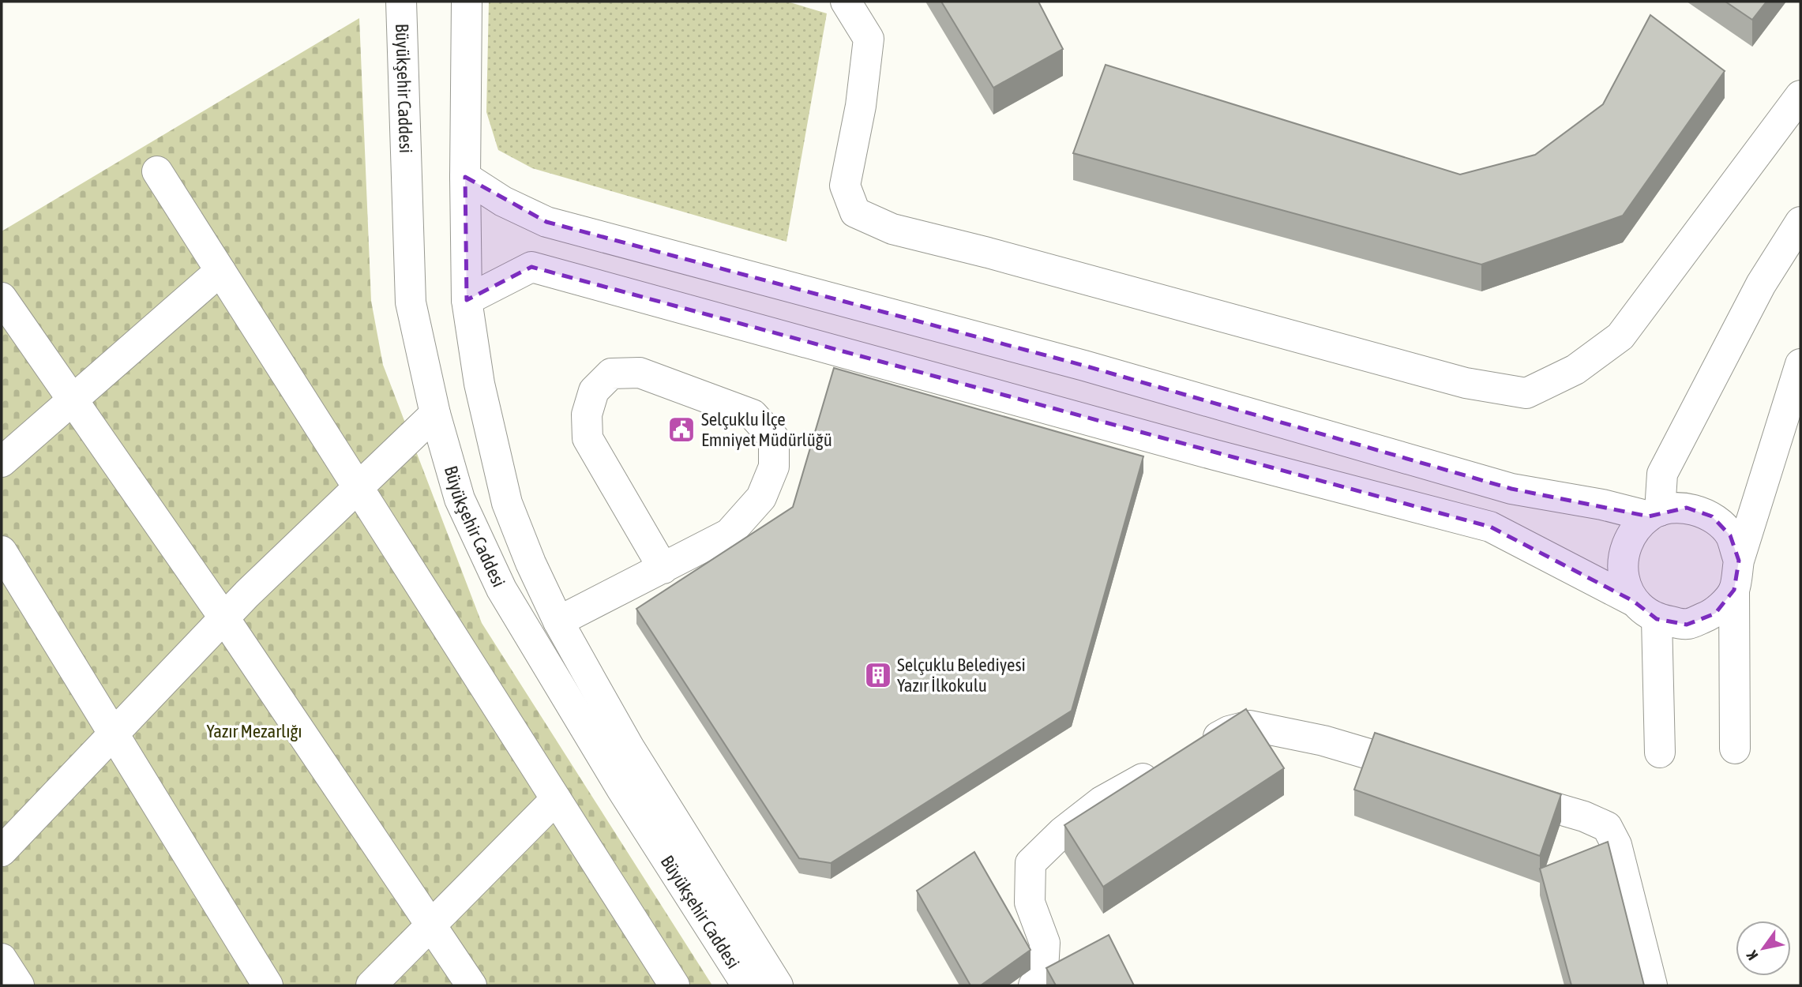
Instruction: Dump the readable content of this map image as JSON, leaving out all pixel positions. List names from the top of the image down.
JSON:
{
  "streets": {
    "street": ["Büyükşehir Caddesi"]
  },
  "parks": ["Yazır Mezarlığı"],
  "places": {
    "public building": ["Selçuklu İlçe Emniyet Müdürlüğü"],
    "building": ["Selçuklu Belediyesi Yazır İlkokulu"]
  },
  "north": "bottom left"
}
